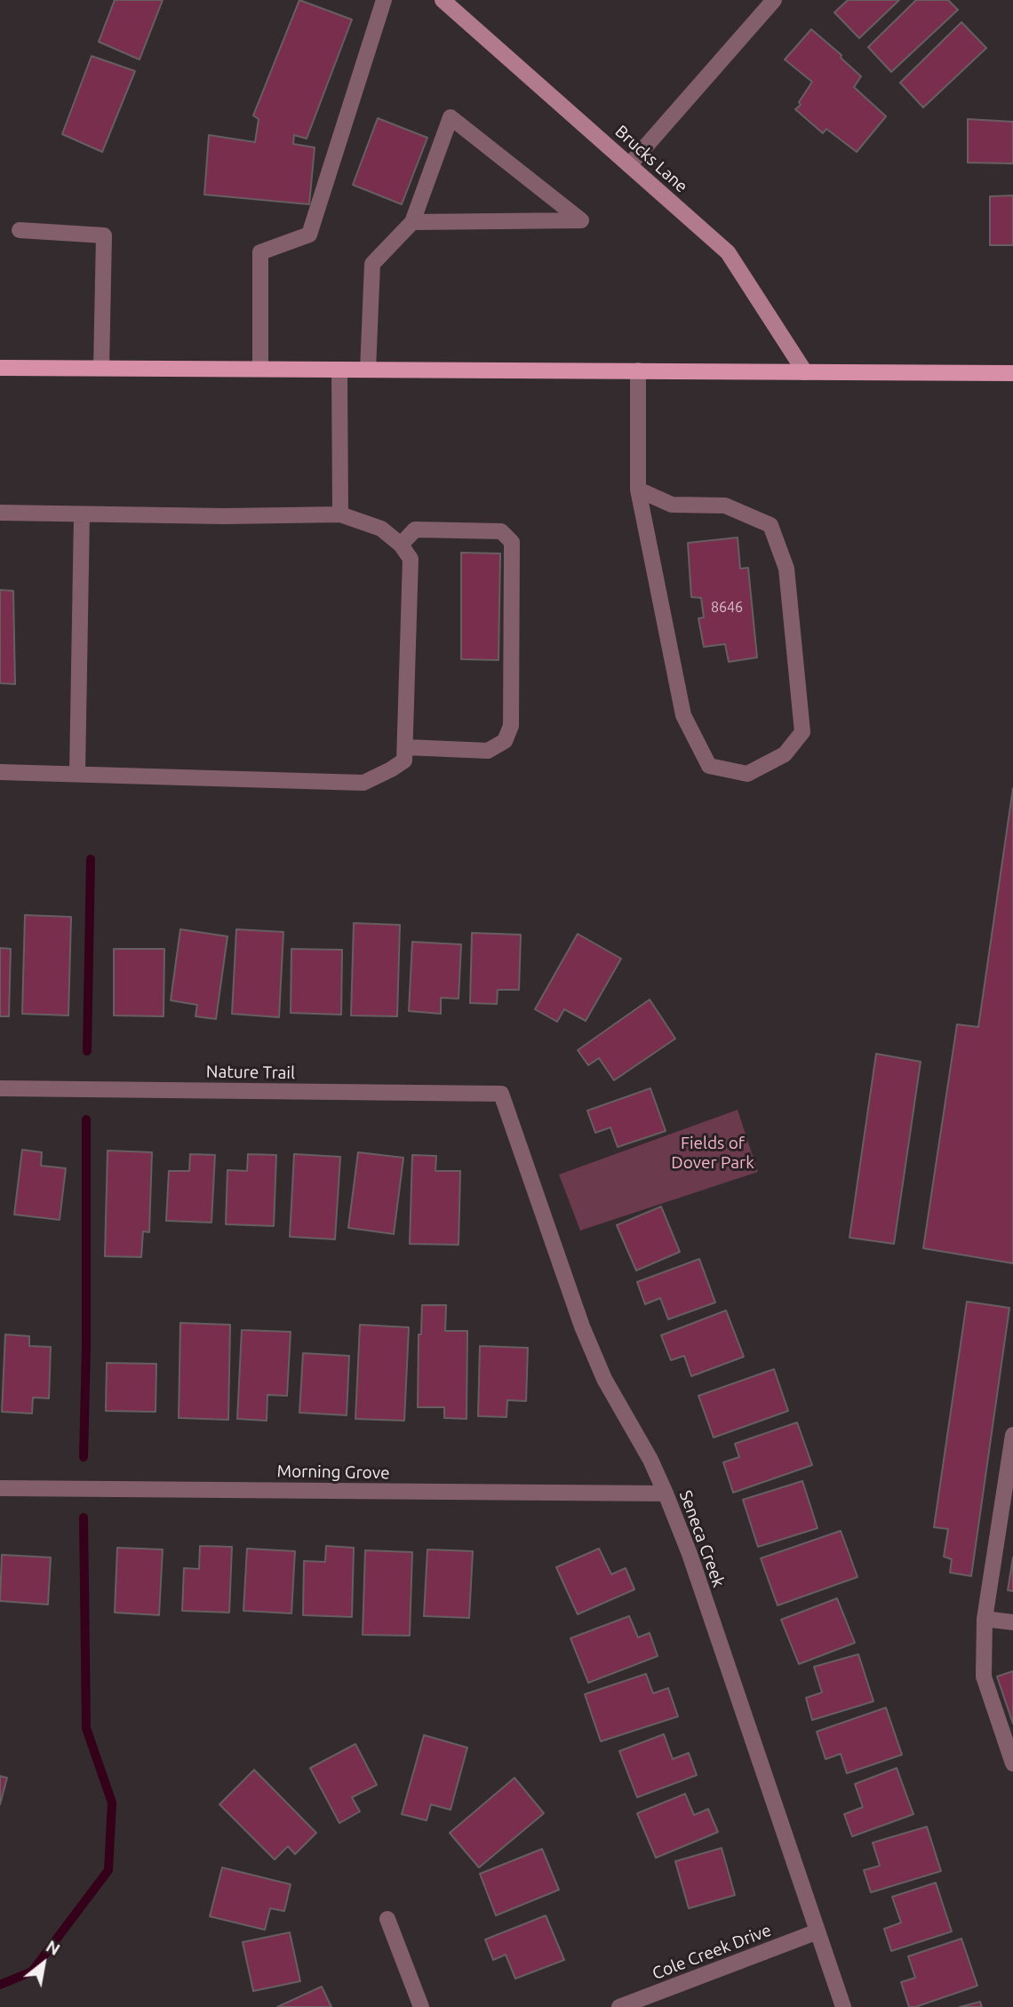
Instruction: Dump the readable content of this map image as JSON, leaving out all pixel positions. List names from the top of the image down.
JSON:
{
  "streets": {
    "street": [
      "Brucks Lane",
      "Nature Trail",
      "Morning Grove",
      "Seneca Creek",
      "Cole Creek Drive"
    ]
  },
  "crossings": [
    ["Nature Trail", "Seneca Creek"],
    ["Morning Grove", "Seneca Creek"],
    ["Seneca Creek", "Cole Creek Drive"]
  ],
  "parks": ["Fields of Dover Park"],
  "house_numbers": ["8646"],
  "north": "top right"
}
